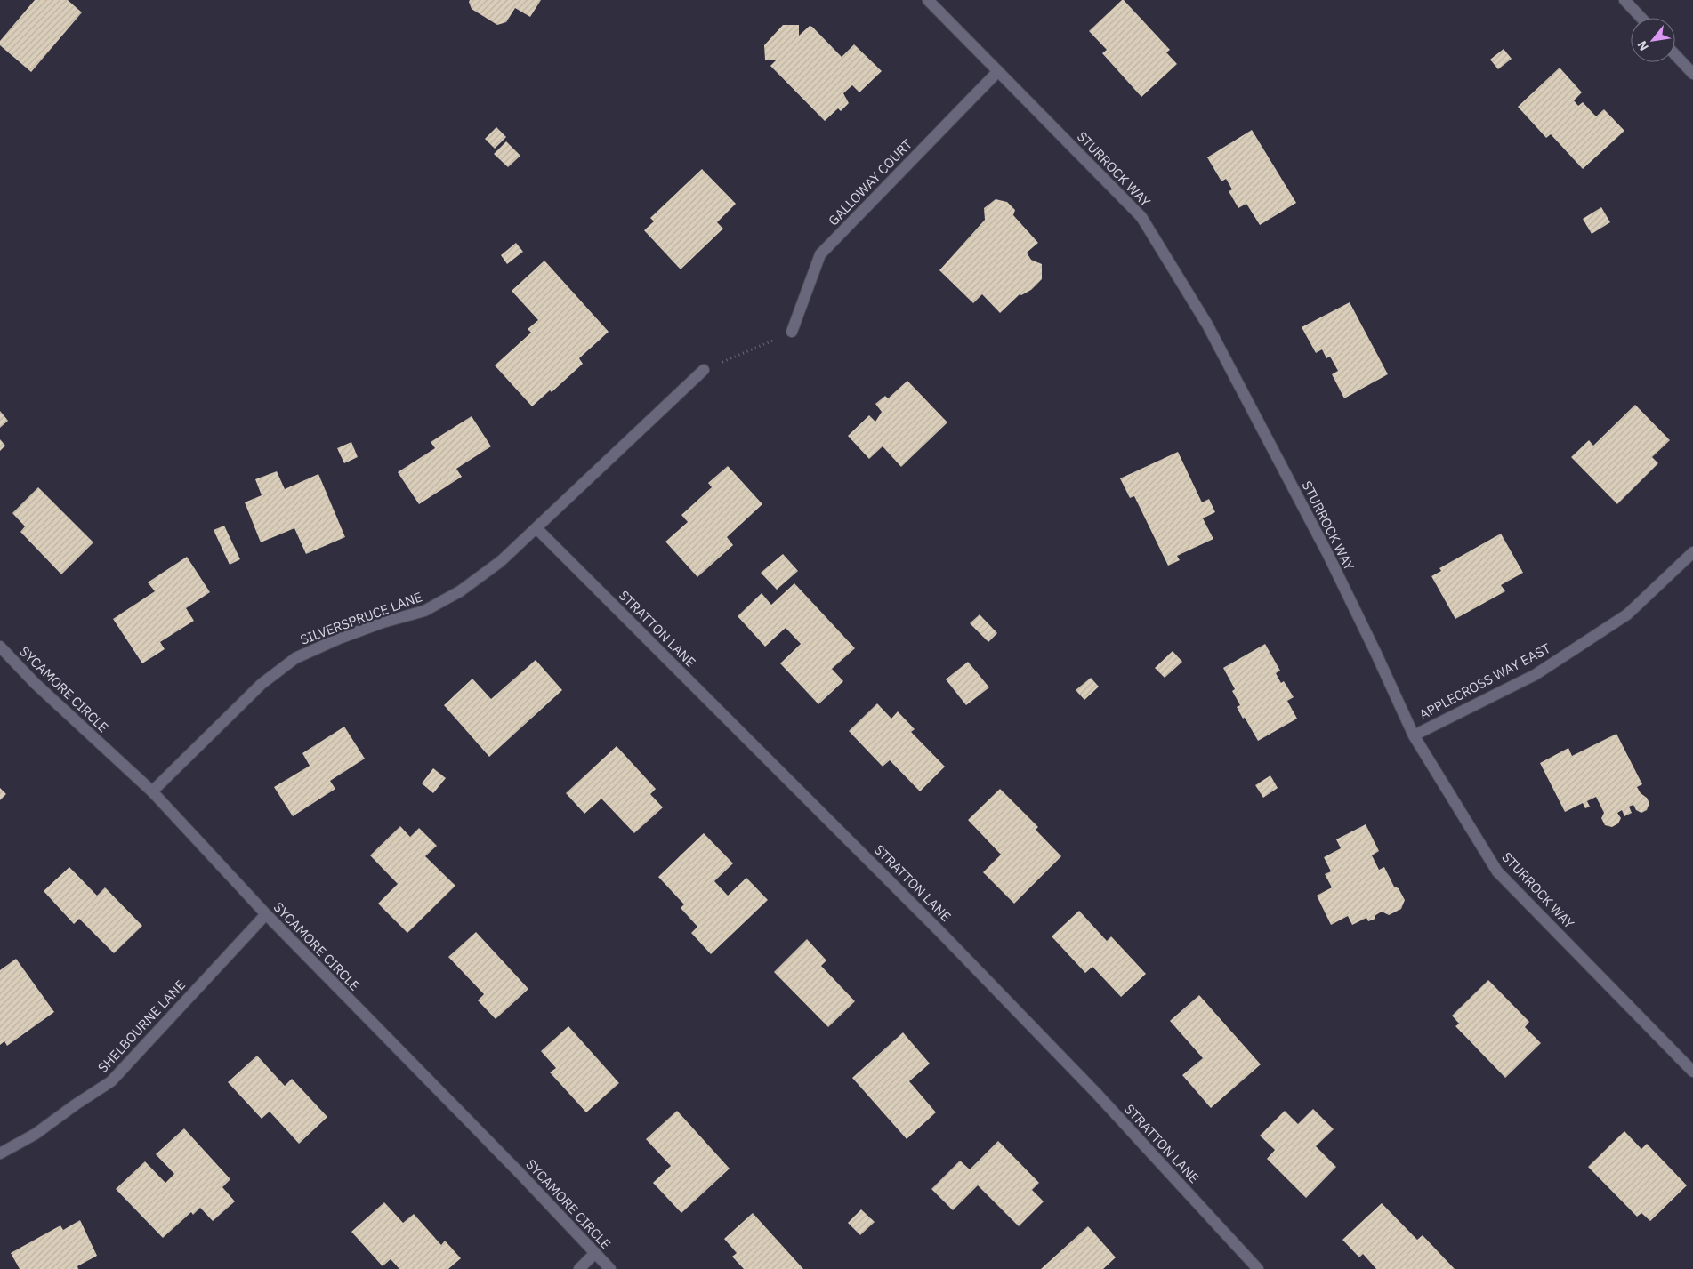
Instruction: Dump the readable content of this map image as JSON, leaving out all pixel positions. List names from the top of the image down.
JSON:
{
  "streets": {
    "street": [
      "STURROCK WAY",
      "GALLOWAY COURT",
      "SILVERSPRUCE LANE",
      "STRATTON LANE",
      "APPLECROSS WAY EAST",
      "SYCAMORE CIRCLE",
      "SHELBOURNE LANE"
    ]
  },
  "crossings": [
    ["STURROCK WAY", "GALLOWAY COURT"],
    ["STURROCK WAY", "APPLECROSS WAY EAST"],
    ["SILVERSPRUCE LANE", "STRATTON LANE"],
    ["SILVERSPRUCE LANE", "SYCAMORE CIRCLE"],
    ["SYCAMORE CIRCLE", "SHELBOURNE LANE"]
  ],
  "north": "bottom left"
}
